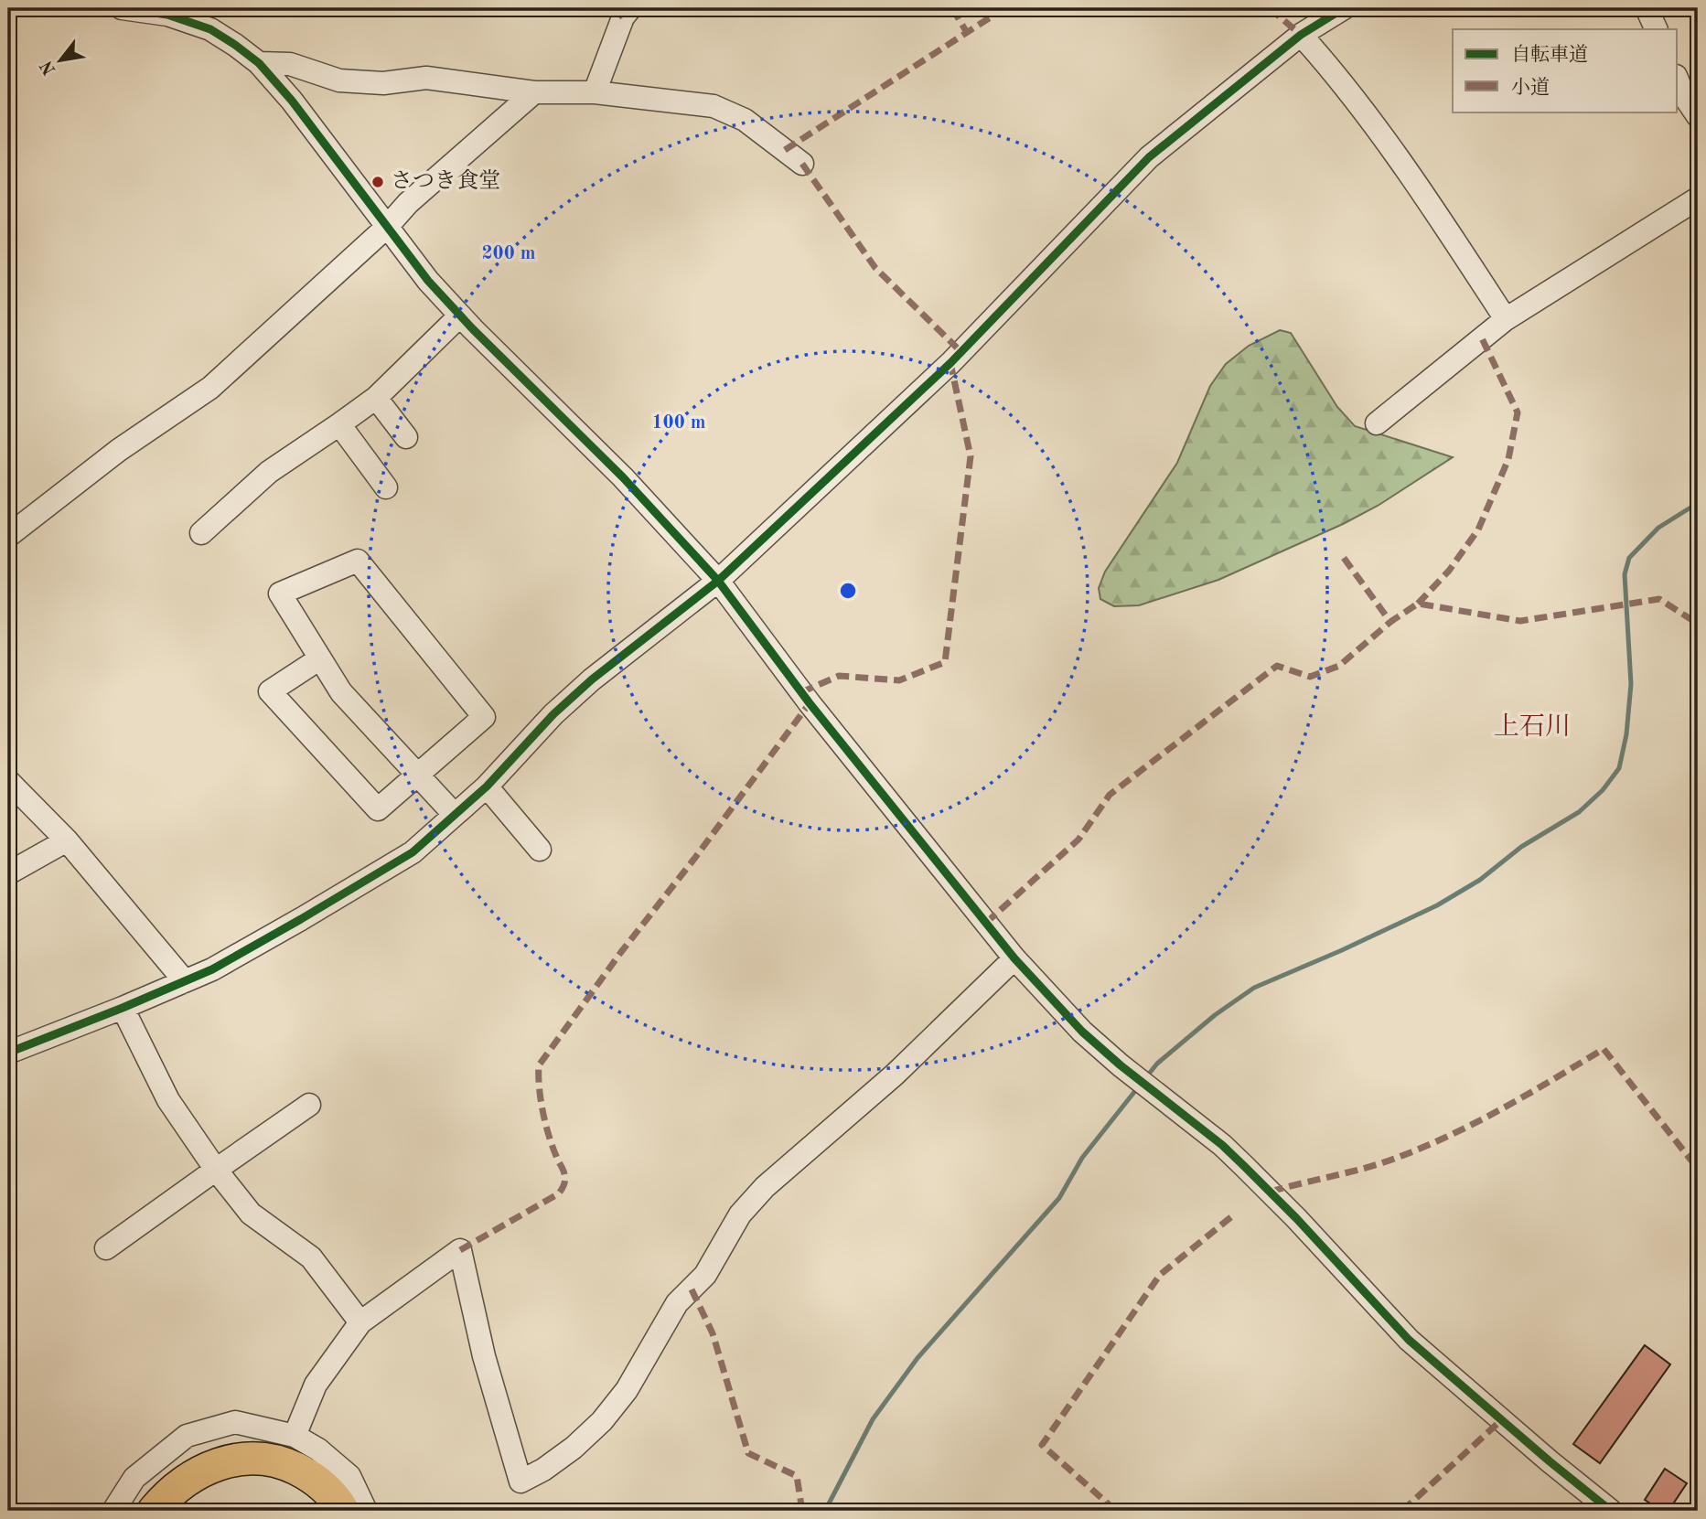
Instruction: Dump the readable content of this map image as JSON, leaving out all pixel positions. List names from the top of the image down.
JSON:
{
  "districts": ["上石川"],
  "places": ["さつき食堂"],
  "legend": ["自転車道", "小道"],
  "north": "bottom left",
  "rings": ["200 m", "100 m"]
}
